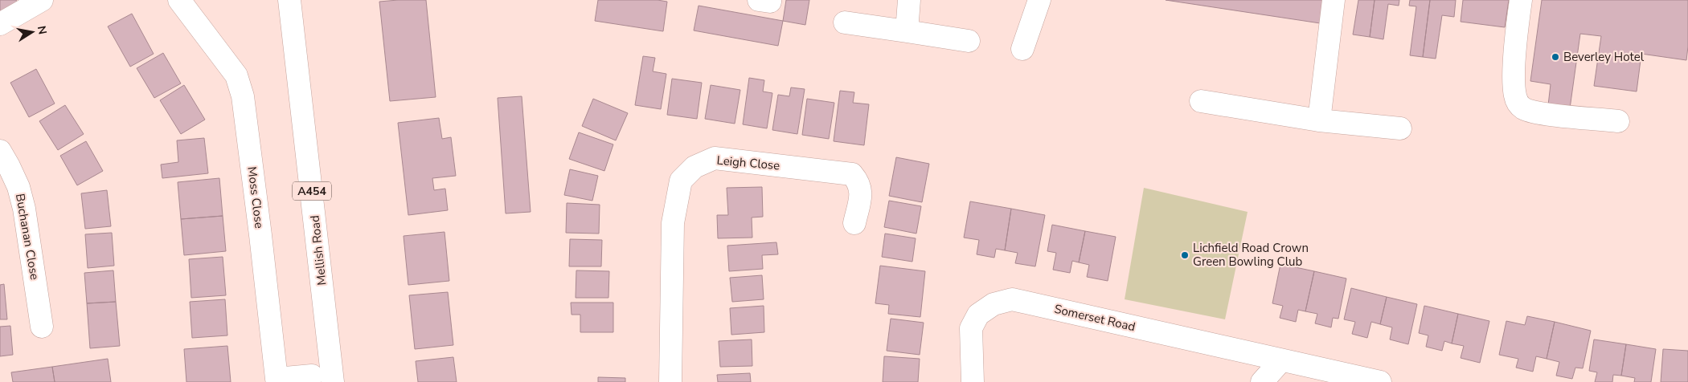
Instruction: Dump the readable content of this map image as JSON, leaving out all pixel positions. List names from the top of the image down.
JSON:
{
  "streets": {
    "street": [
      "Leigh Close",
      "A454",
      "Moss Close",
      "Buchanan Close",
      "Mellish Road",
      "Somerset Road"
    ]
  },
  "places": ["Beverley Hotel", "Lichfield Road Crown Green Bowling Club"],
  "north": "right"
}
